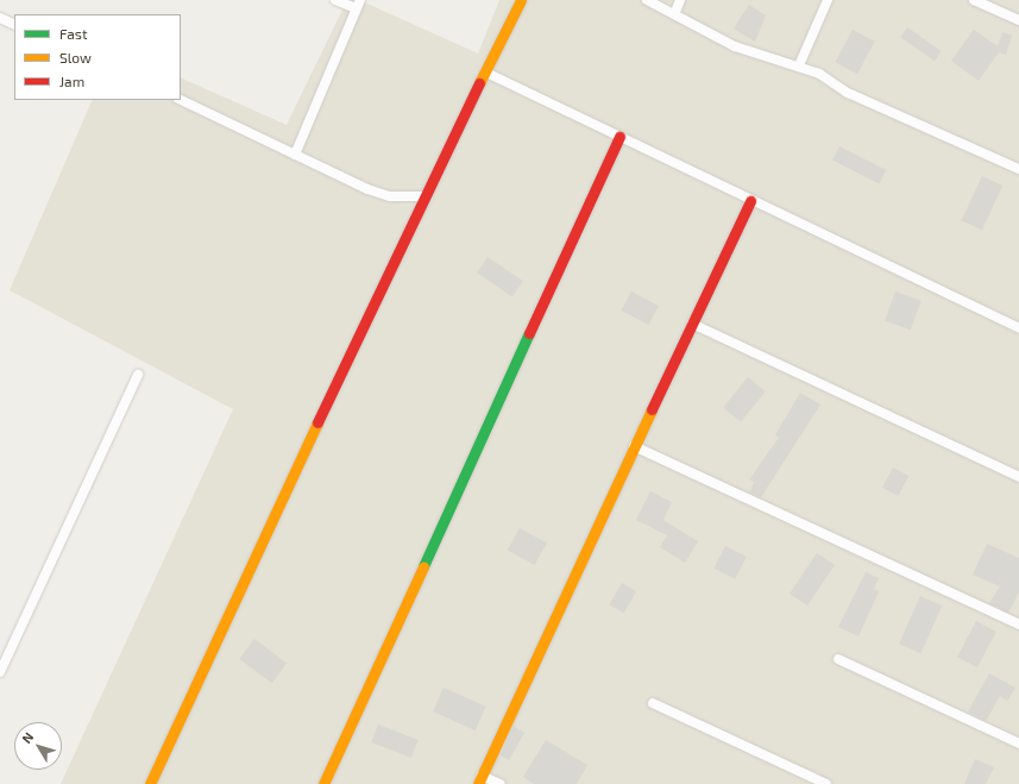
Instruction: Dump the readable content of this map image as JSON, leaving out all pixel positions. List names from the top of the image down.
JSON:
{
  "legend": ["Fast", "Slow", "Jam"],
  "north": "top left"
}
